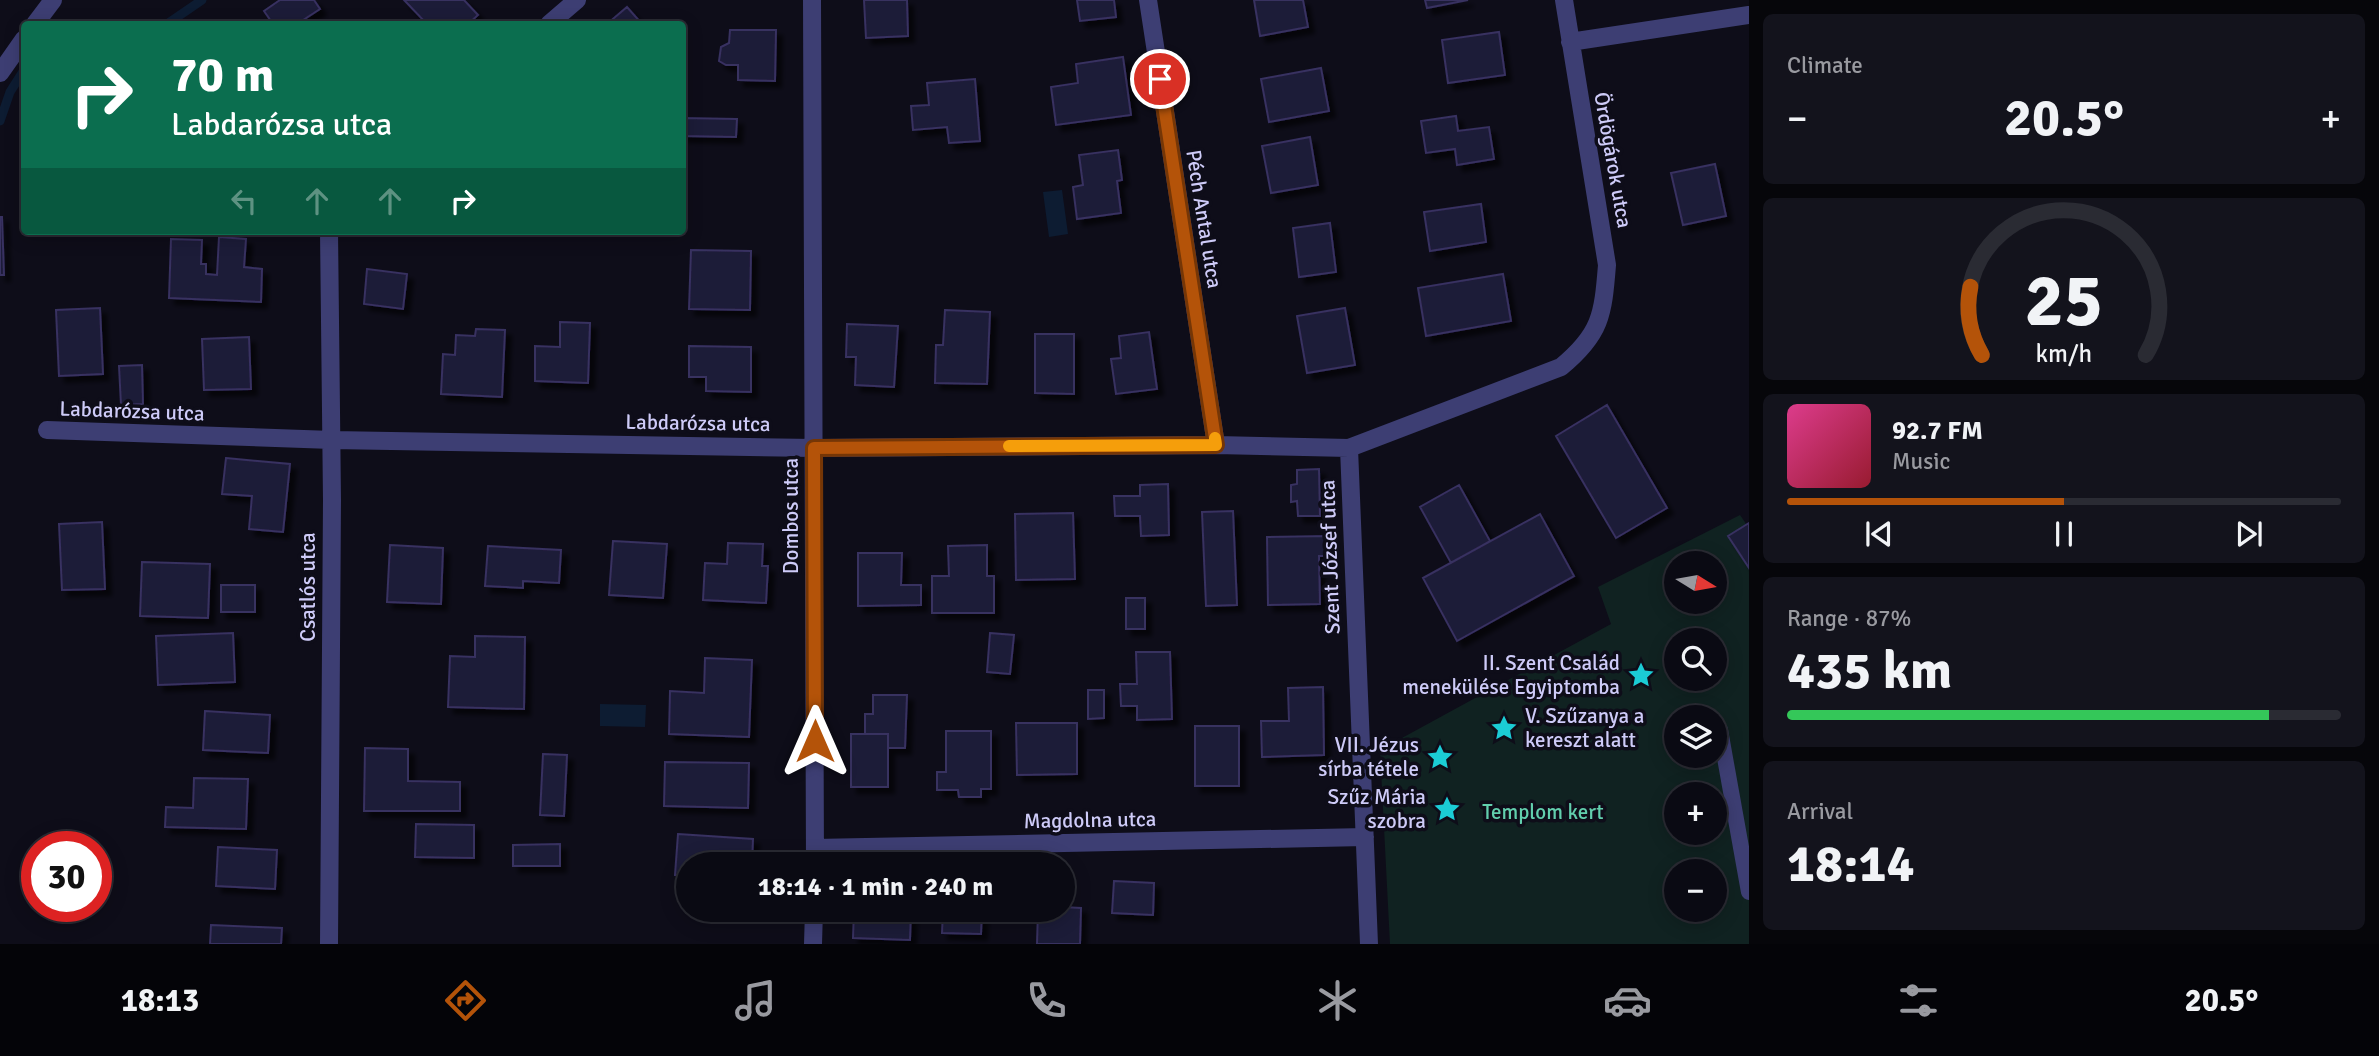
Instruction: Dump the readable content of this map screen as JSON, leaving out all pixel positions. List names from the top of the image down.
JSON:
{
  "streets": {
    "street": [
      "Ördögárok utca",
      "Péch Antal utca",
      "Labdarózsa utca",
      "Dombos utca",
      "Szent József utca",
      "Csatlós utca",
      "Magdolna utca"
    ]
  },
  "crossings": [
    ["Ördögárok utca", "Labdarózsa utca"],
    ["Ördögárok utca", "Szent József utca"],
    ["Péch Antal utca", "Labdarózsa utca"],
    ["Labdarózsa utca", "Dombos utca"],
    ["Labdarózsa utca", "Szent József utca"],
    ["Labdarózsa utca", "Csatlós utca"],
    ["Szent József utca", "Magdolna utca"]
  ],
  "parks": ["Templom kert"],
  "places": {
    "place": [
      "II. Szent Család menekülése Egyiptomba",
      "V. Szűzanya a kereszt alatt",
      "VII. Jézus sírba tétele",
      "Szűz Mária szobra"
    ]
  },
  "north": "right",
  "page": {
    "tile": [
      "Climate",
      ["Range · 87%", "435 km"],
      ["Arrival", "18:14"]
    ],
    "turn": ["70 m", "Labdarózsa utca"],
    "heat": ["−", "20.5°", "+"],
    "song": ["92.7 FM", "Music"],
    "map_buttons": ["+", "−"],
    "limit": "30",
    "trip": "18:14 · 1 min · 240 m",
    "tabs": ["18:13", "20.5°"],
    "gauge": ["25", "km/h"]
  }
}
